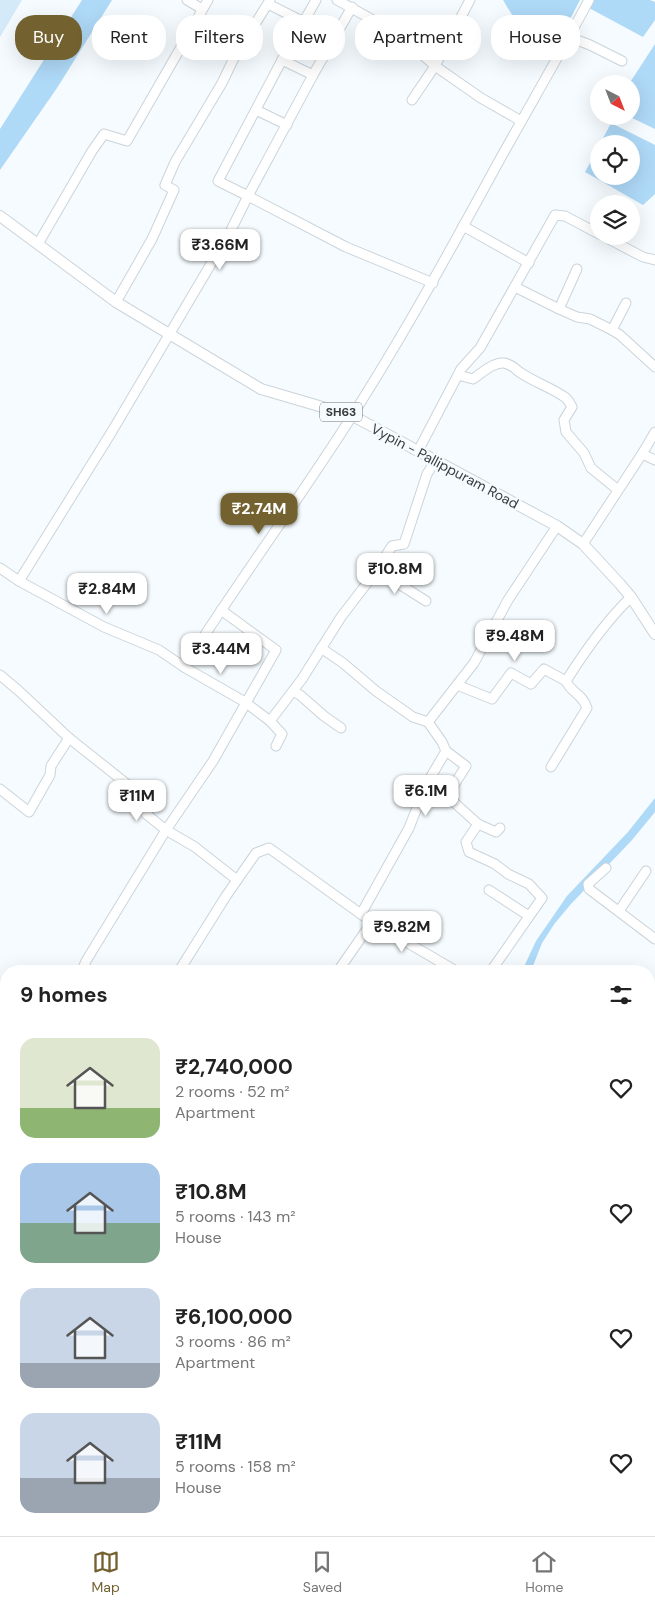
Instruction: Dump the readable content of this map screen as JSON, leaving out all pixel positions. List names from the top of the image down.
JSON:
{
  "streets": {
    "main road": ["SH63", "Vypin - Pallippuram Road"]
  },
  "north": "bottom right",
  "page": {
    "chip": [
      "Buy",
      "Rent",
      "Filters",
      "New",
      "Apartment",
      "House"
    ],
    "price": [
      "₹3.66M",
      "₹2.74M",
      "₹10.8M",
      "₹2.84M",
      "₹9.48M",
      "₹3.44M",
      "₹6.1M",
      "₹11M",
      "₹9.82M"
    ],
    "heading": "9 homes",
    "list": [
      {
        "name": "₹2,740,000",
        "note": "2 rooms · 52 m² · Apartment"
      },
      {
        "name": "₹10.8M",
        "note": "5 rooms · 143 m² · House"
      },
      {
        "name": "₹6,100,000",
        "note": "3 rooms · 86 m² · Apartment"
      },
      {
        "name": "₹11M",
        "note": "5 rooms · 158 m² · House"
      }
    ],
    "tabs": ["Map", "Saved", "Home"]
  }
}
